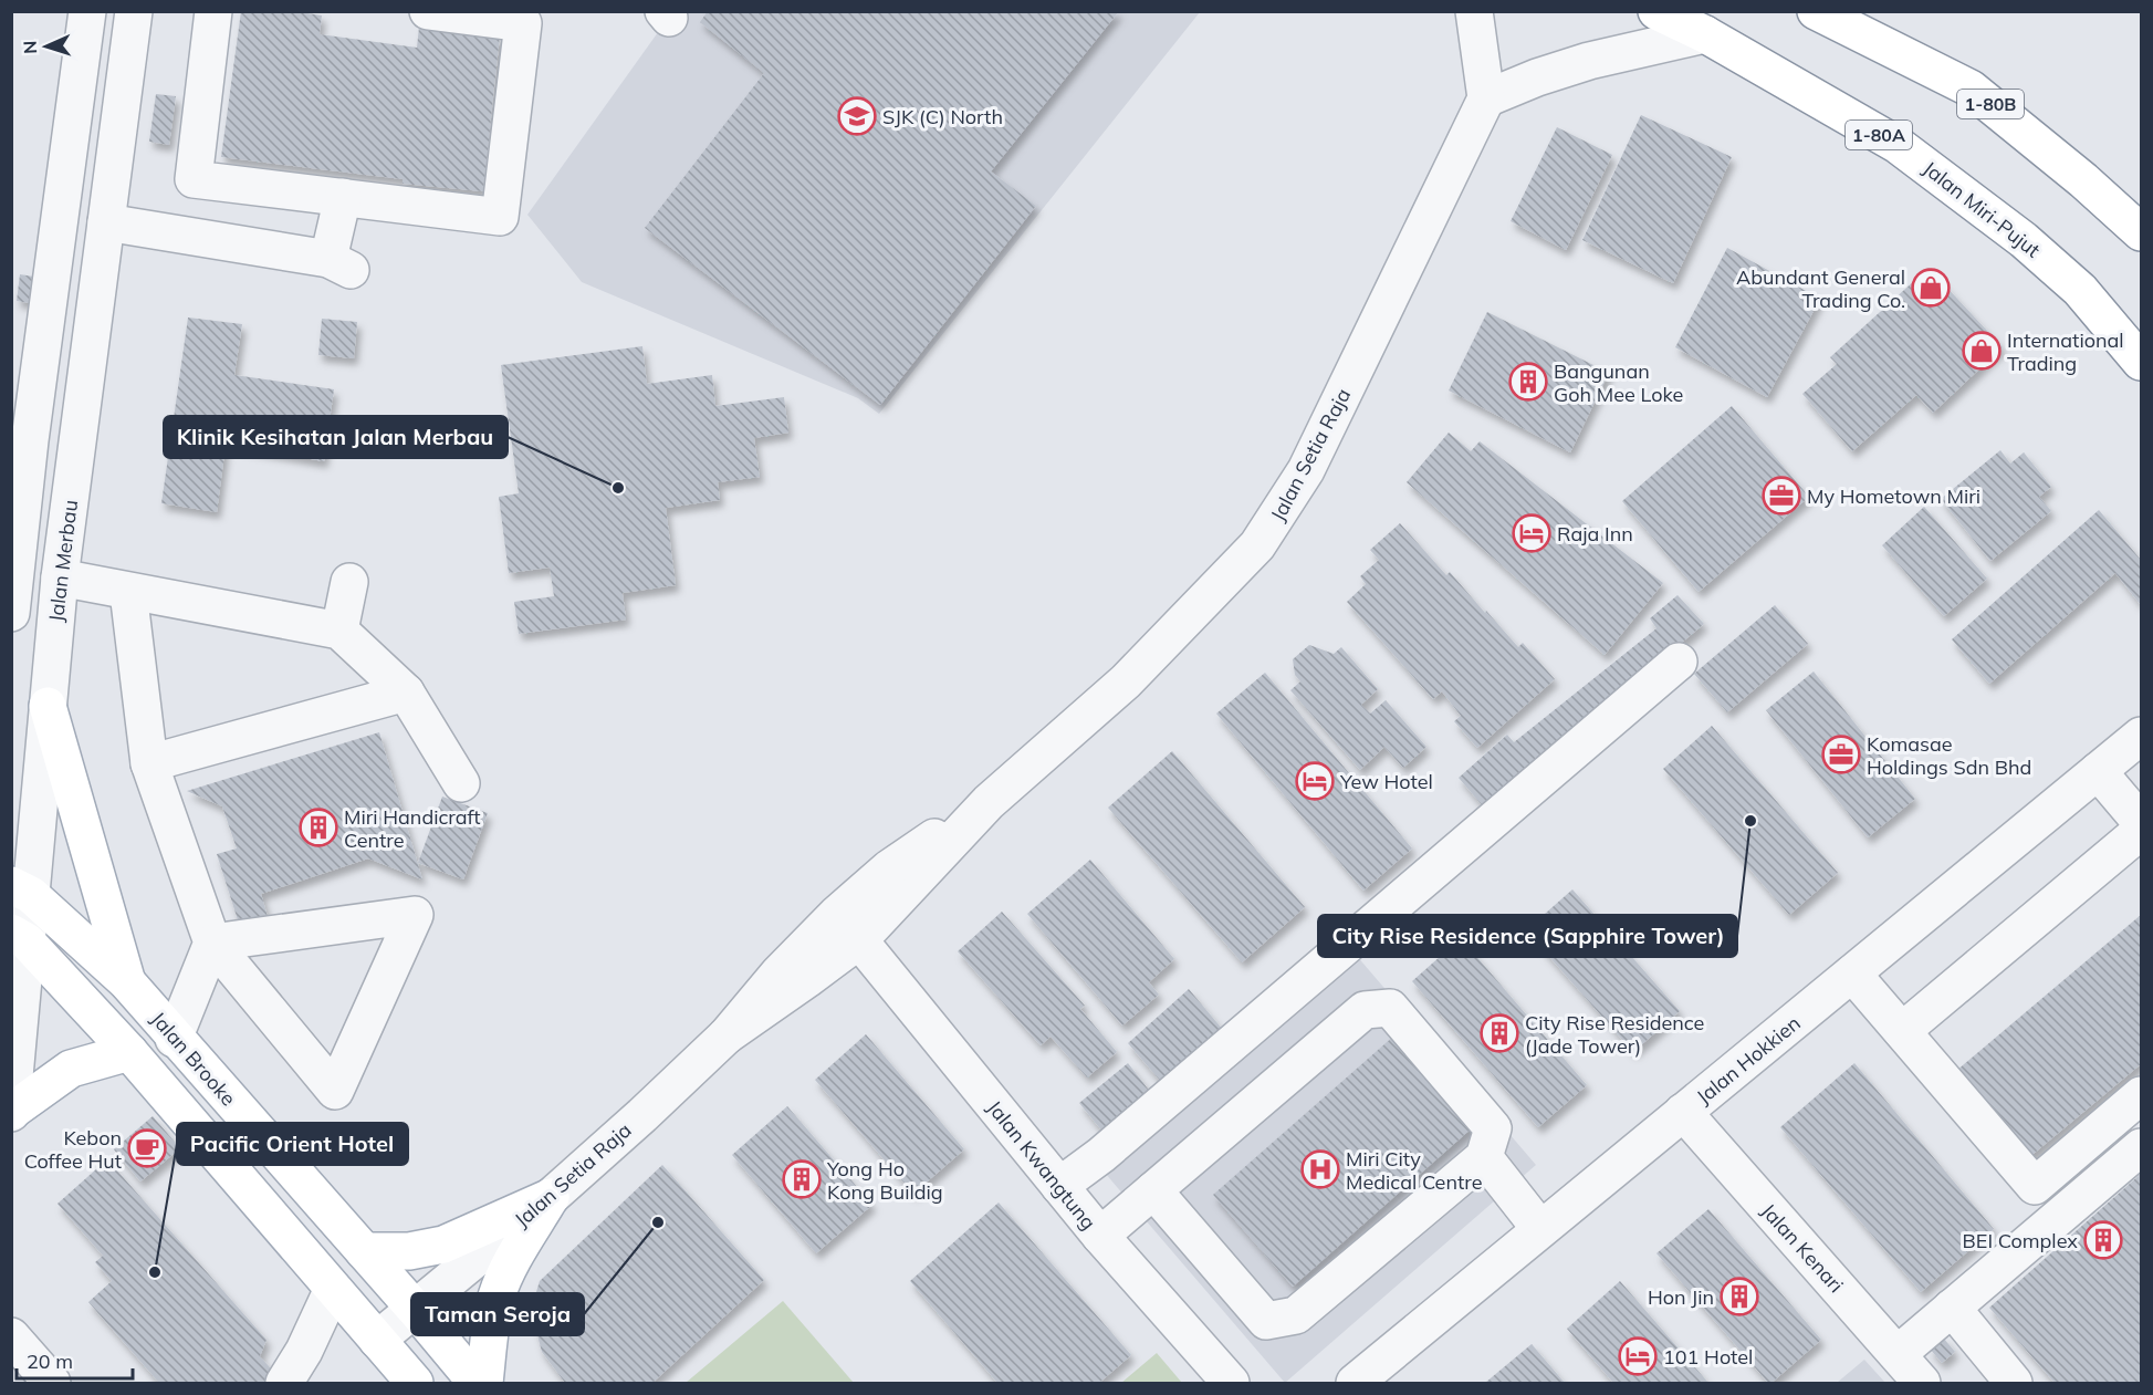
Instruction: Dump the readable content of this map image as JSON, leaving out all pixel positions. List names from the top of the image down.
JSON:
{
  "streets": {
    "main road": [
      "1-80B",
      "1-80A",
      "Jalan Miri-Pujut",
      "Jalan Brooke"
    ],
    "street": [
      "Jalan Setia Raja",
      "Jalan Merbau",
      "Jalan Hokkien",
      "Jalan Kwangtung",
      "Jalan Kenari"
    ]
  },
  "crossings": [
    ["Jalan Setia Raja", "Jalan Brooke"],
    ["Jalan Setia Raja", "Jalan Kwangtung"],
    ["Jalan Merbau", "Jalan Brooke"],
    ["Jalan Hokkien", "Jalan Kenari"]
  ],
  "places": {
    "school or university": ["SJK (C) North"],
    "shop": ["Abundant General Trading Co.", "International Trading"],
    "building": [
      "Bangunan Goh Mee Loke",
      "Miri Handicraft Centre",
      "City Rise Residence (Jade Tower)",
      "Yong Ho Kong Buildig",
      "BEI Complex",
      "Hon Jin"
    ],
    "other": [
      "Klinik Kesihatan Jalan Merbau",
      "City Rise Residence (Sapphire Tower)",
      "Taman Seroja",
      "Pacific Orient Hotel"
    ],
    "office": ["My Hometown Miri", "Komasae Holdings Sdn Bhd"],
    "hotel": ["Raja Inn", "Yew Hotel", "101 Hotel"],
    "cafe": ["Kebon Coffee Hut"],
    "hospital": ["Miri City Medical Centre"]
  },
  "scale_bar": "20 m",
  "north": "left"
}
